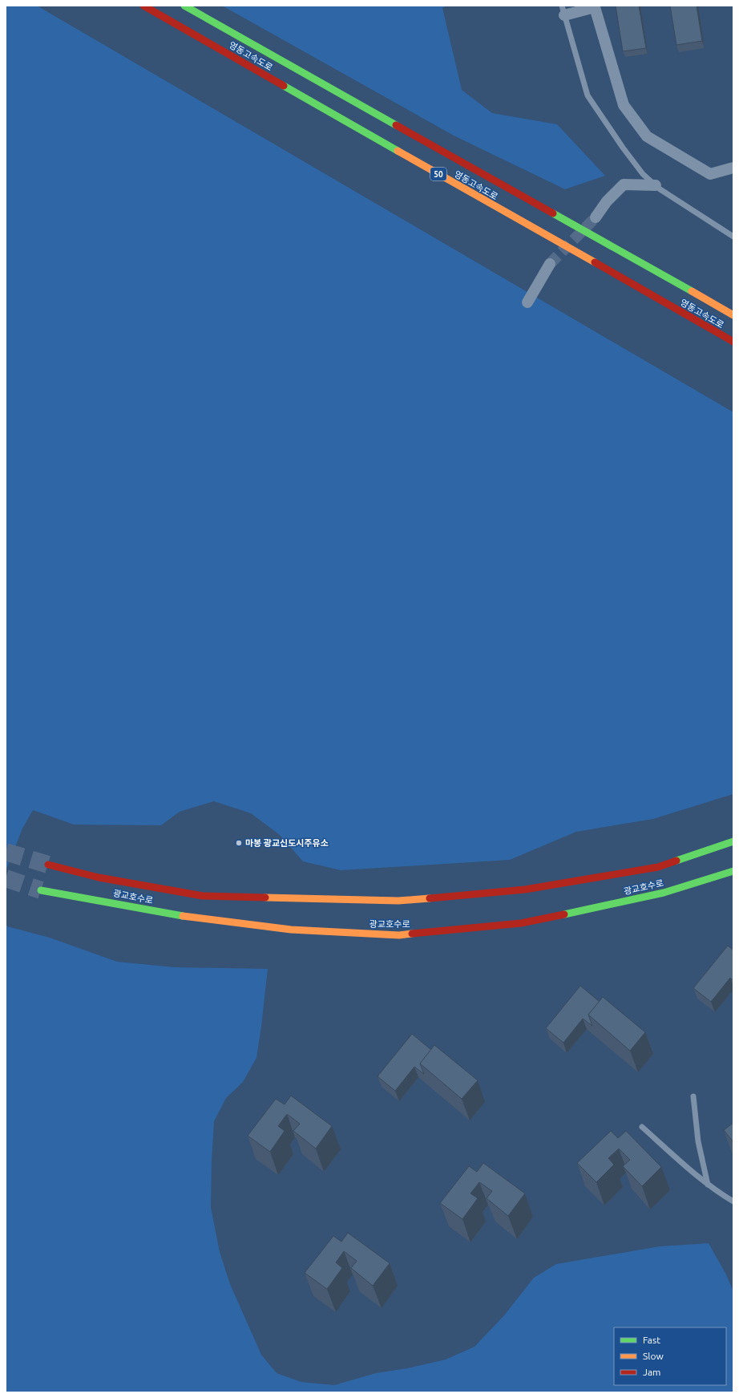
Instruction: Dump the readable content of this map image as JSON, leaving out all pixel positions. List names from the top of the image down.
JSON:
{
  "streets": {
    "highway": ["영동고속도로", "50", "광교호수로"]
  },
  "places": ["마봉 광교신도시주유소"],
  "legend": ["Fast", "Slow", "Jam"]
}
